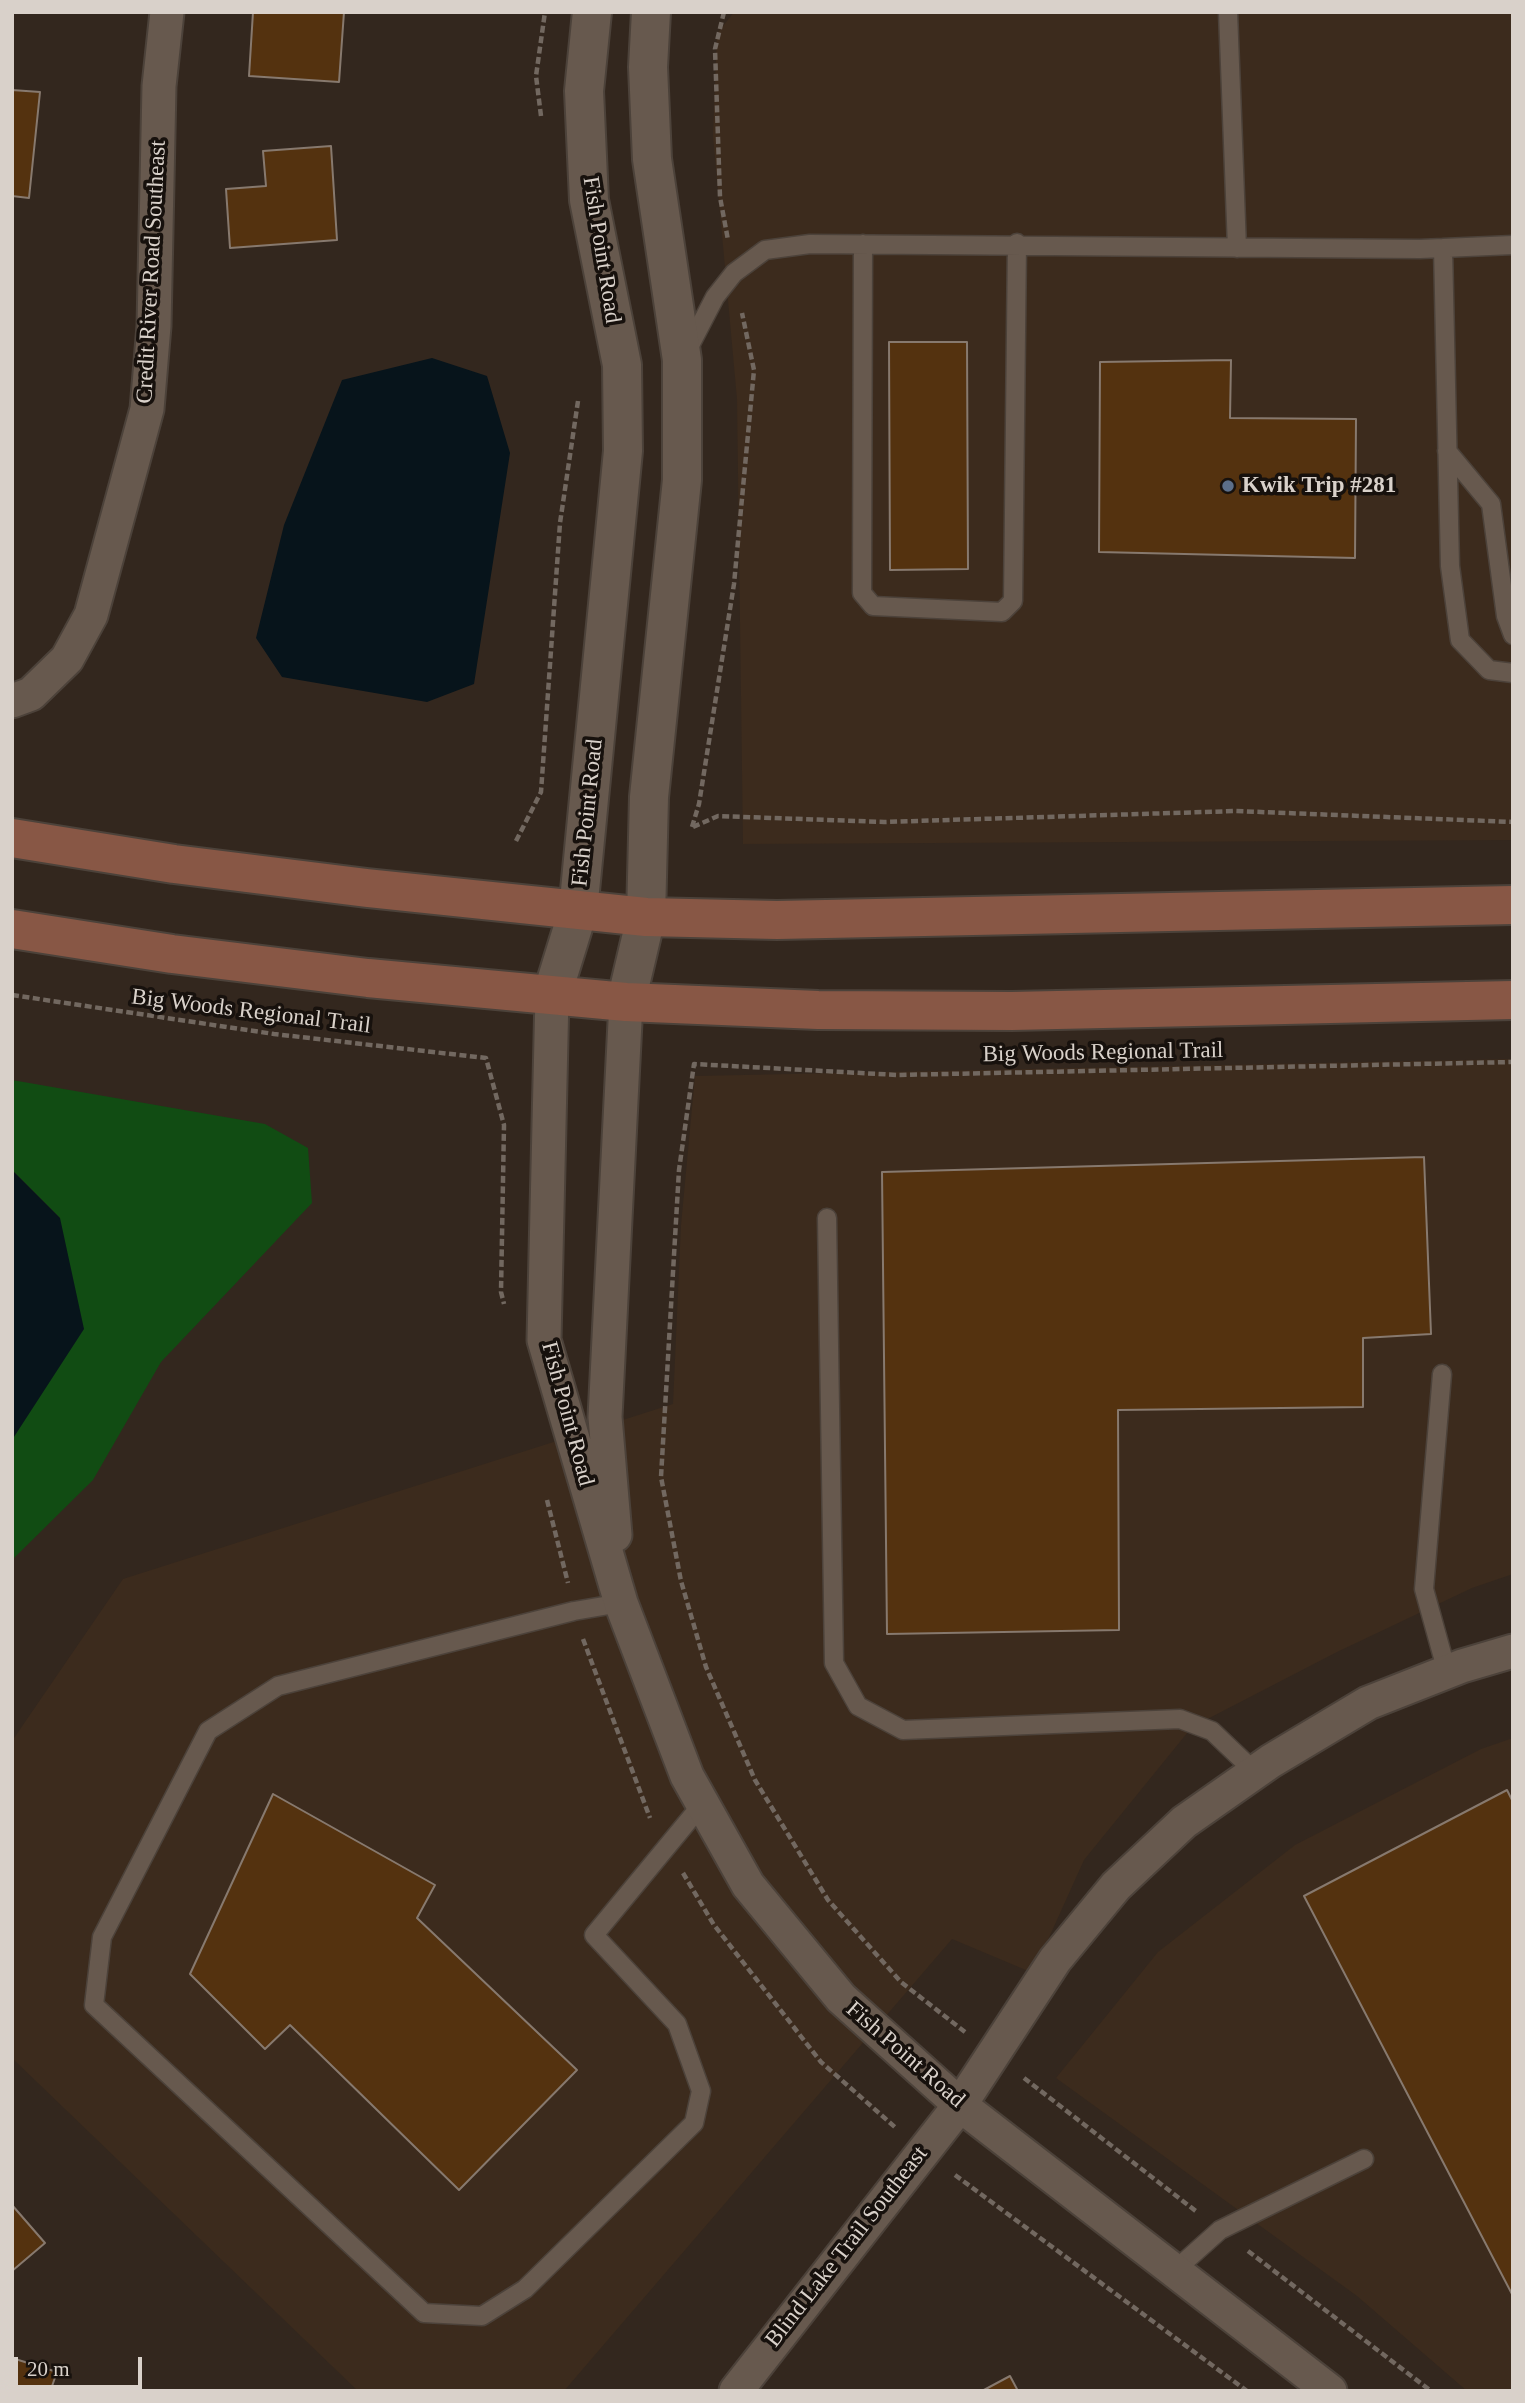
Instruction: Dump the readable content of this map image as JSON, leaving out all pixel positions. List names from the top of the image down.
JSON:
{
  "streets": {
    "street": ["Fish Point Road", "Credit River Road Southeast", "Blind Lake Trail Southeast"],
    "path": ["Big Woods Regional Trail"]
  },
  "crossings": [
    ["Fish Point Road", "Blind Lake Trail Southeast"],
    ["Big Woods Regional Trail", "Blind Lake Trail Southeast"]
  ],
  "places": ["Kwik Trip #281"],
  "scale_bar": "20 m"
}
